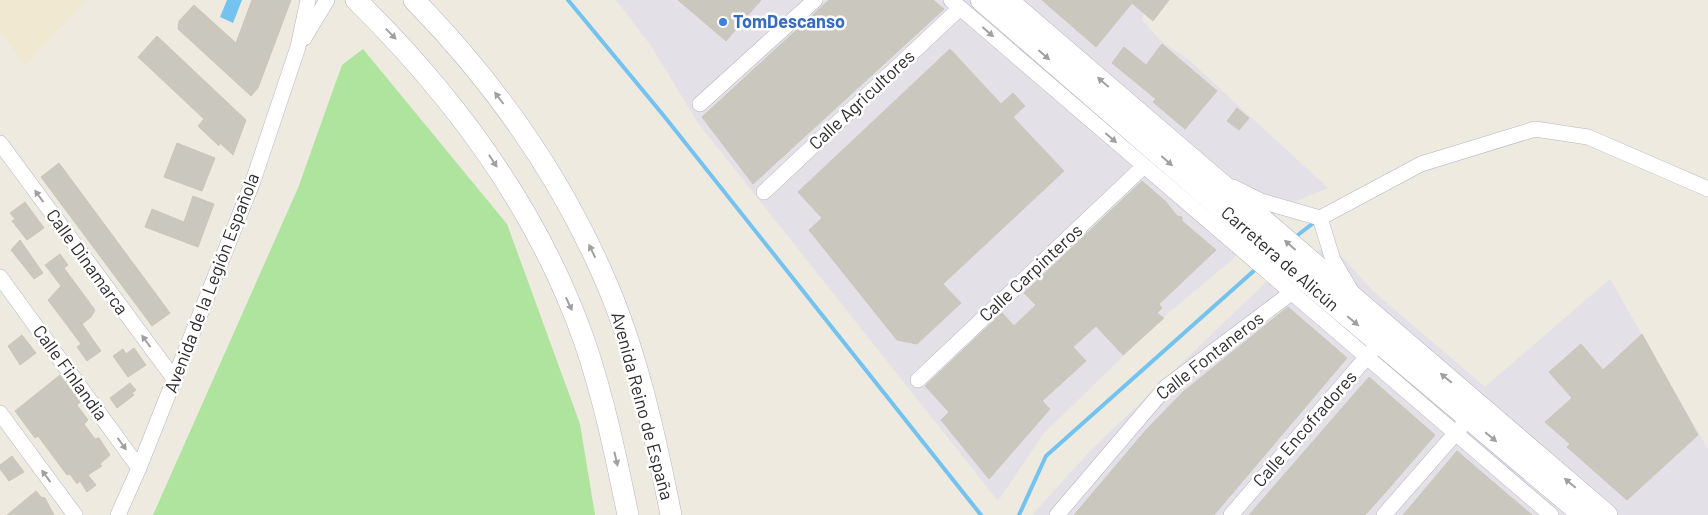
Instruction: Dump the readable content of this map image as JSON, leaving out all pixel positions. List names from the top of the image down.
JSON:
{
  "streets": {
    "main road": ["Carretera de Alicún", "Avenida Reino de España"],
    "street": [
      "Calle Agricultores",
      "Calle Dinamarca",
      "Calle Carpinteros",
      "Avenida de la Legión Española",
      "Calle Fontaneros",
      "Calle Finlandia",
      "Calle Encofradores"
    ]
  },
  "crossings": [
    ["Carretera de Alicún", "Calle Encofradores"],
    ["Calle Dinamarca", "Avenida de la Legión Española"],
    ["Avenida de la Legión Española", "Calle Finlandia"]
  ],
  "one_way": ["Calle Dinamarca"],
  "places": ["TomDescanso"]
}
